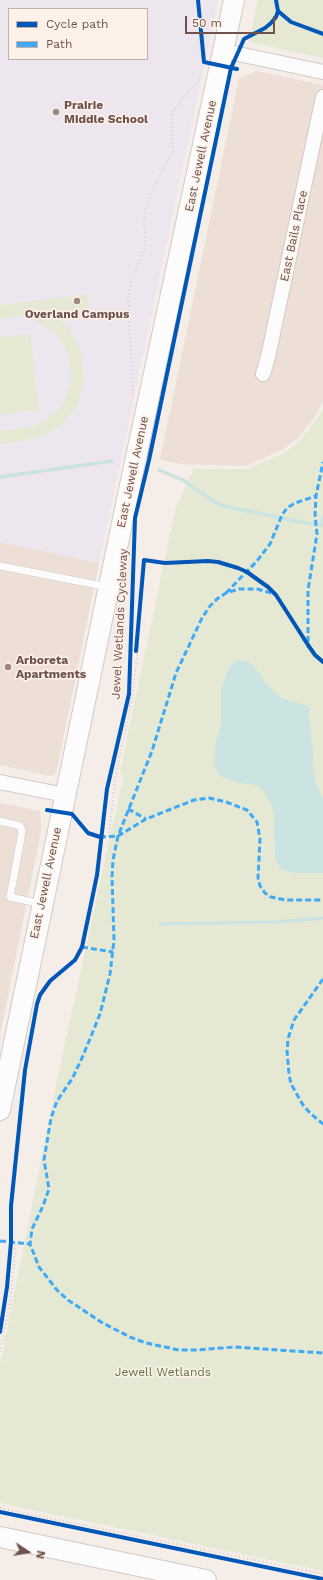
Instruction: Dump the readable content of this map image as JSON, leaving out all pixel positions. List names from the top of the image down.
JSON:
{
  "streets": {
    "street": ["East Jewell Avenue", "East Bails Place"],
    "cycle path": ["Jewel Wetlands Cycleway"]
  },
  "parks": ["Jewell Wetlands"],
  "places": ["Prairie Middle School", "Overland Campus", "Arboreta Apartments"],
  "legend": ["Cycle path", "Path"],
  "scale_bar": "50 m",
  "north": "right"
}
